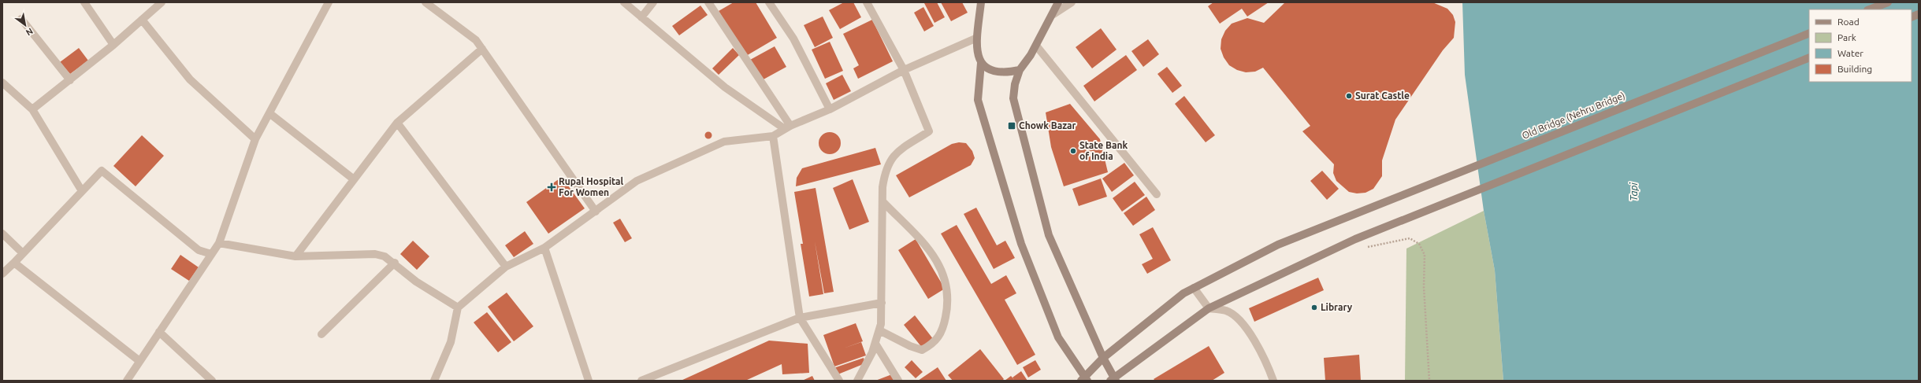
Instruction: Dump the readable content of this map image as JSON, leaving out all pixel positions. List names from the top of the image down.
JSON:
{
  "streets": {
    "main road": ["Old Bridge (Nehru Bridge)"]
  },
  "water": ["Tapi"],
  "places": {
    "other": ["Surat Castle", "State Bank of India", "Library"],
    "transit": ["Chowk Bazar"],
    "health": ["Rupal Hospital For Women"]
  },
  "legend": [
    "Road",
    "Park",
    "Water",
    "Building"
  ],
  "north": "bottom right"
}
